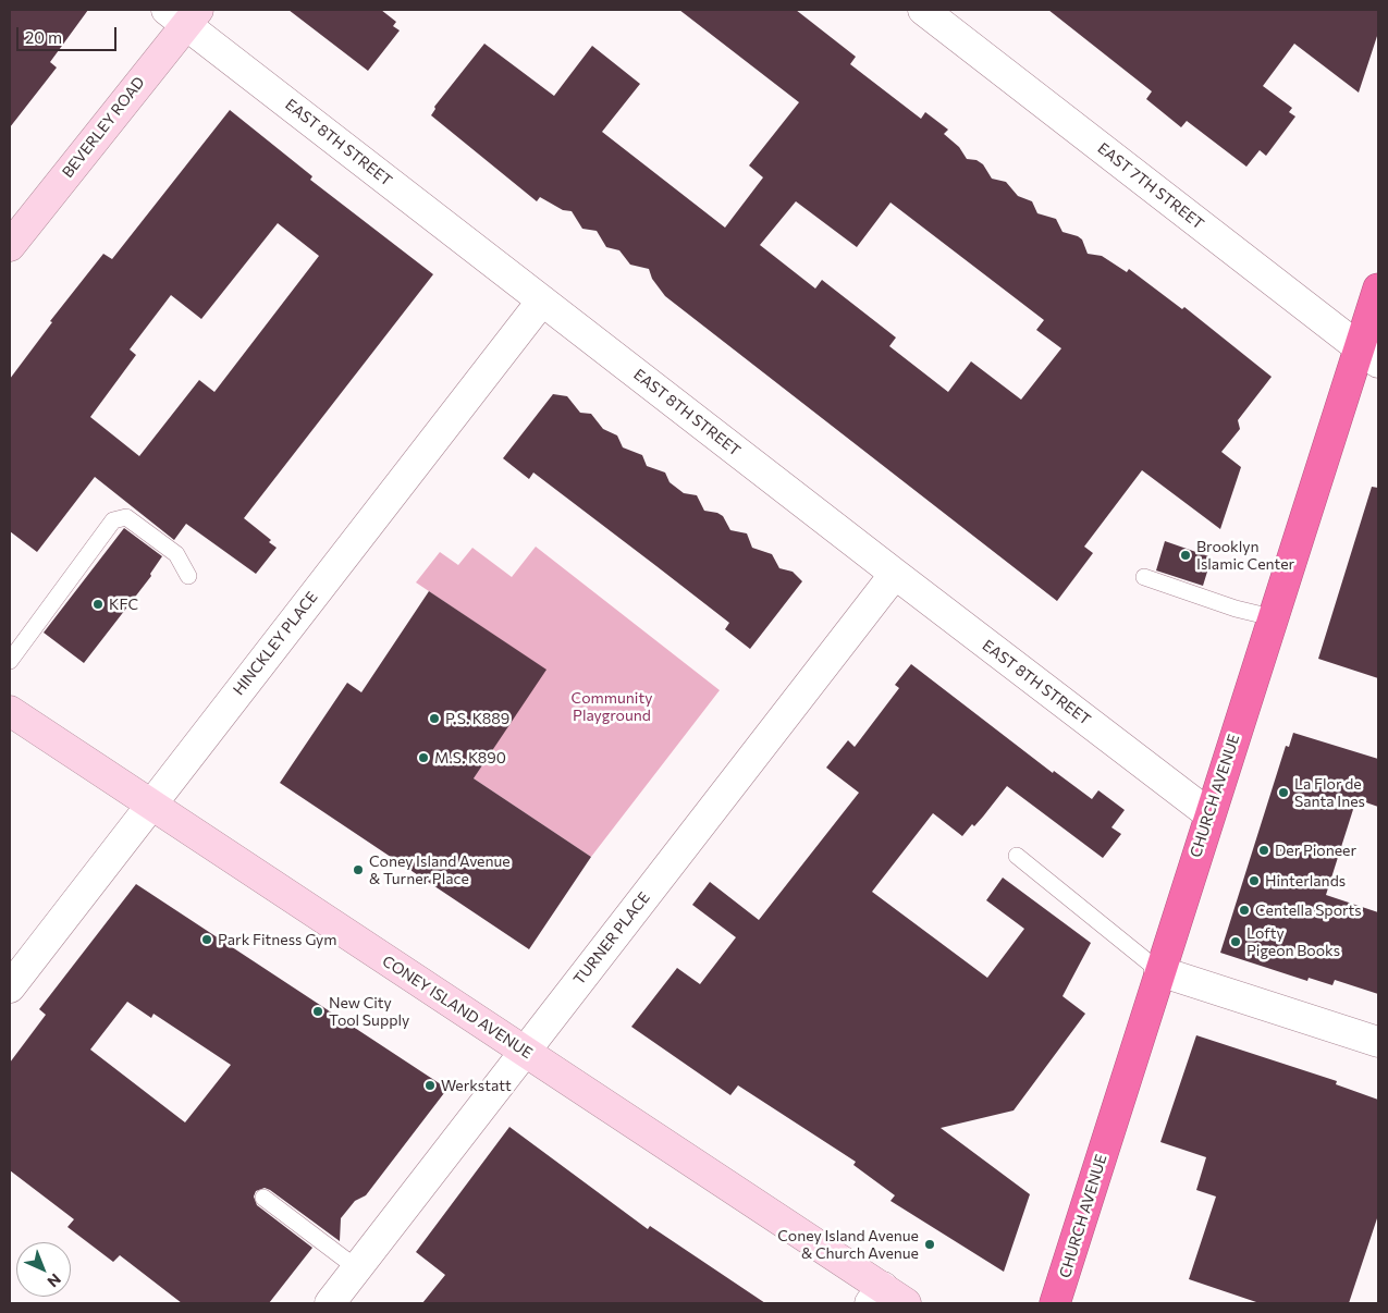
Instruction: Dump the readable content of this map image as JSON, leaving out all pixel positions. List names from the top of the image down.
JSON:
{
  "streets": {
    "highway": ["CHURCH AVENUE"],
    "main road": ["BEVERLEY ROAD", "CONEY ISLAND AVENUE"],
    "street": [
      "EAST 8TH STREET",
      "EAST 7TH STREET",
      "HINCKLEY PLACE",
      "TURNER PLACE"
    ]
  },
  "crossings": [
    ["BEVERLEY ROAD", "EAST 8TH STREET"],
    ["EAST 8TH STREET", "HINCKLEY PLACE"],
    ["EAST 8TH STREET", "CHURCH AVENUE"],
    ["EAST 8TH STREET", "TURNER PLACE"],
    ["EAST 7TH STREET", "CHURCH AVENUE"],
    ["HINCKLEY PLACE", "CONEY ISLAND AVENUE"],
    ["TURNER PLACE", "CONEY ISLAND AVENUE"]
  ],
  "parks": ["Community Playground"],
  "places": [
    "Brooklyn Islamic Center",
    "KFC",
    "P.S. K889",
    "M.S. K890",
    "La Flor de Santa Ines",
    "Der Pioneer",
    "Coney Island Avenue & Turner Place",
    "Hinterlands",
    "Centella Sports",
    "Park Fitness Gym",
    "Lofty Pigeon Books",
    "New City Tool Supply",
    "Werkstatt",
    "Coney Island Avenue & Church Avenue"
  ],
  "scale_bar": "20 m",
  "north": "bottom right"
}
